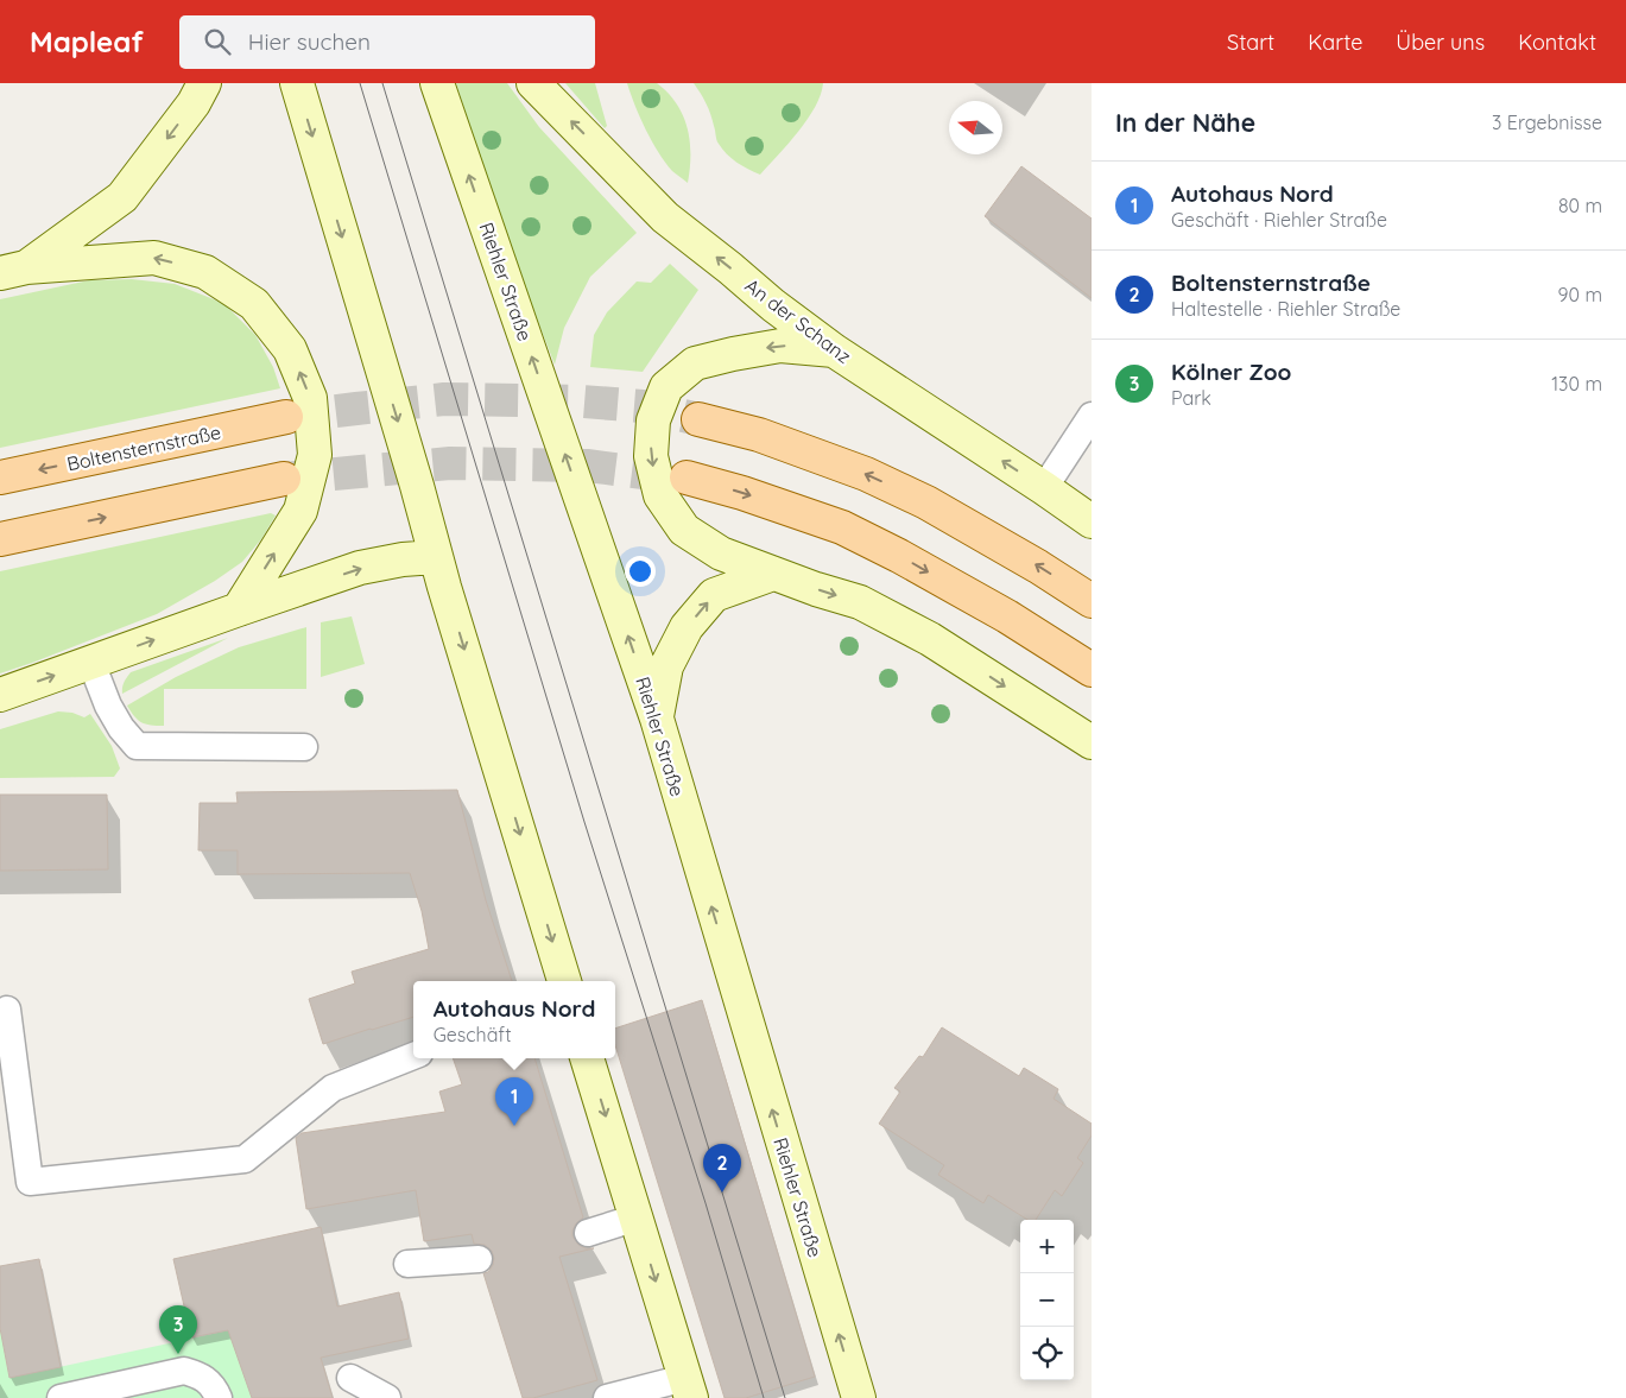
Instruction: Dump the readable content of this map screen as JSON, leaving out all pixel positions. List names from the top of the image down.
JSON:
{
  "streets": {
    "main road": ["Riehler Straße", "An der Schanz", "Boltensternstraße"]
  },
  "north": "left",
  "page": {
    "header": "Mapleaf",
    "search": "Hier suchen",
    "nav": [
      "Start",
      "Karte",
      "Über uns",
      "Kontakt"
    ],
    "heading": ["In der Nähe", "3 Ergebnisse"],
    "list": [
      {
        "mark": "1",
        "name": "Autohaus Nord",
        "note": "Geschäft · Riehler Straße",
        "value": "80 m"
      },
      {
        "mark": "2",
        "name": "Boltensternstraße",
        "note": "Haltestelle · Riehler Straße",
        "value": "90 m"
      },
      {
        "mark": "3",
        "name": "Kölner Zoo",
        "note": "Park",
        "value": "130 m"
      }
    ],
    "popup": ["Autohaus Nord", "Geschäft"],
    "pins": ["1", "2", "3"],
    "map_buttons": ["+", "−"]
  }
}
